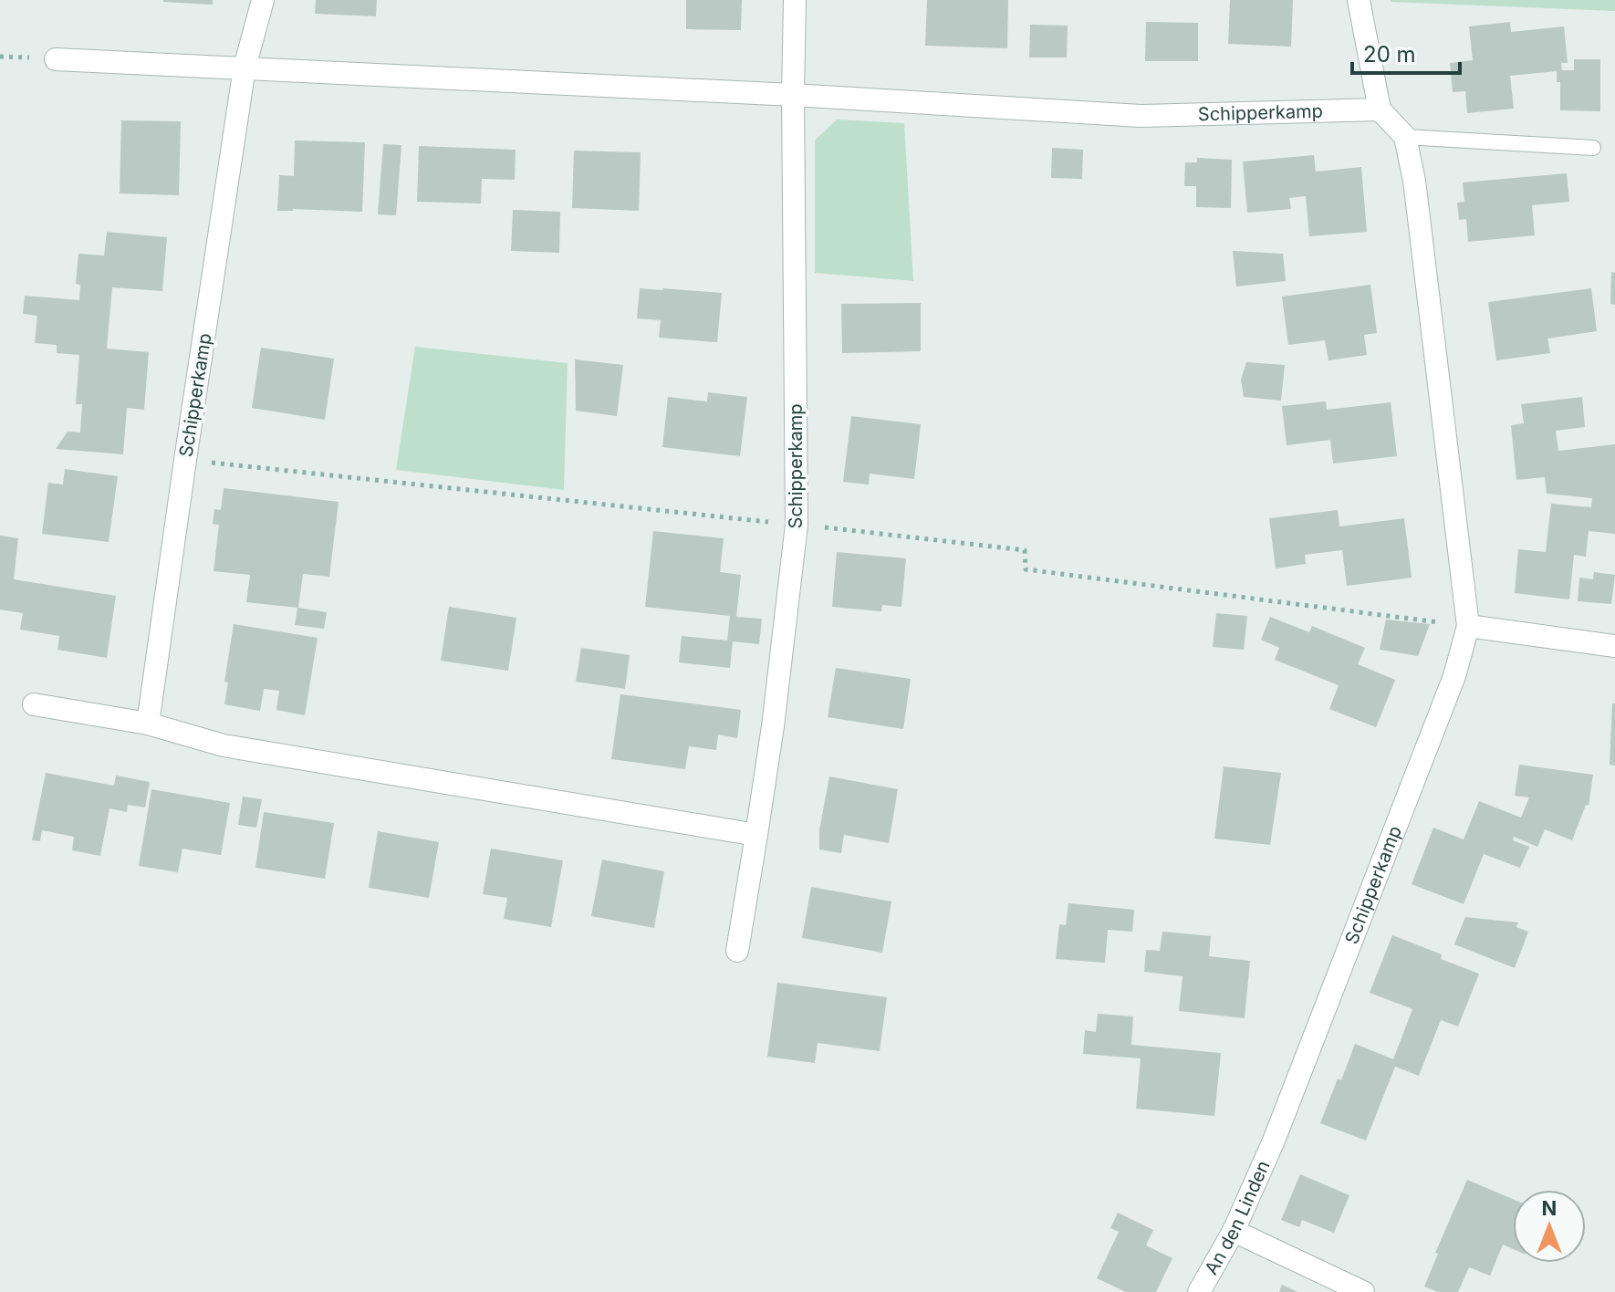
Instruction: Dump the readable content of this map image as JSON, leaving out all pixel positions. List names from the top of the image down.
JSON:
{
  "streets": {
    "street": ["Schipperkamp", "An den Linden"]
  },
  "crossings": [
    ["Schipperkamp", "An den Linden"]
  ],
  "scale_bar": "20 m",
  "north": "top"
}
